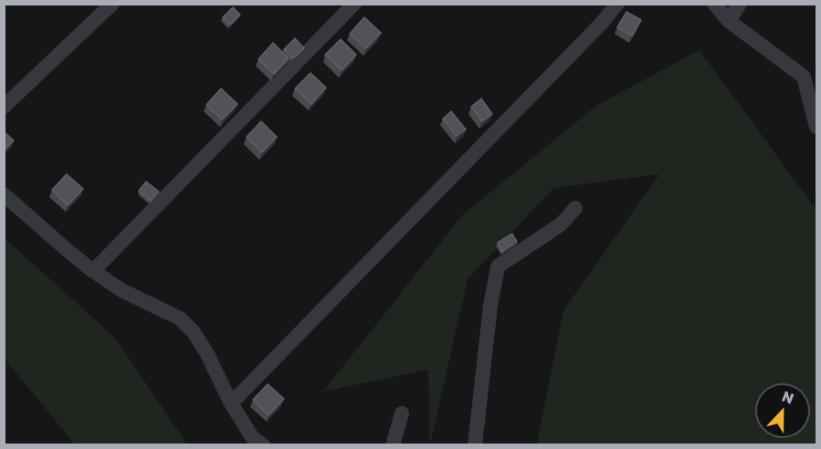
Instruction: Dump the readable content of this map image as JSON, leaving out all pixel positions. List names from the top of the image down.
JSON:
{
  "north": "top"
}
